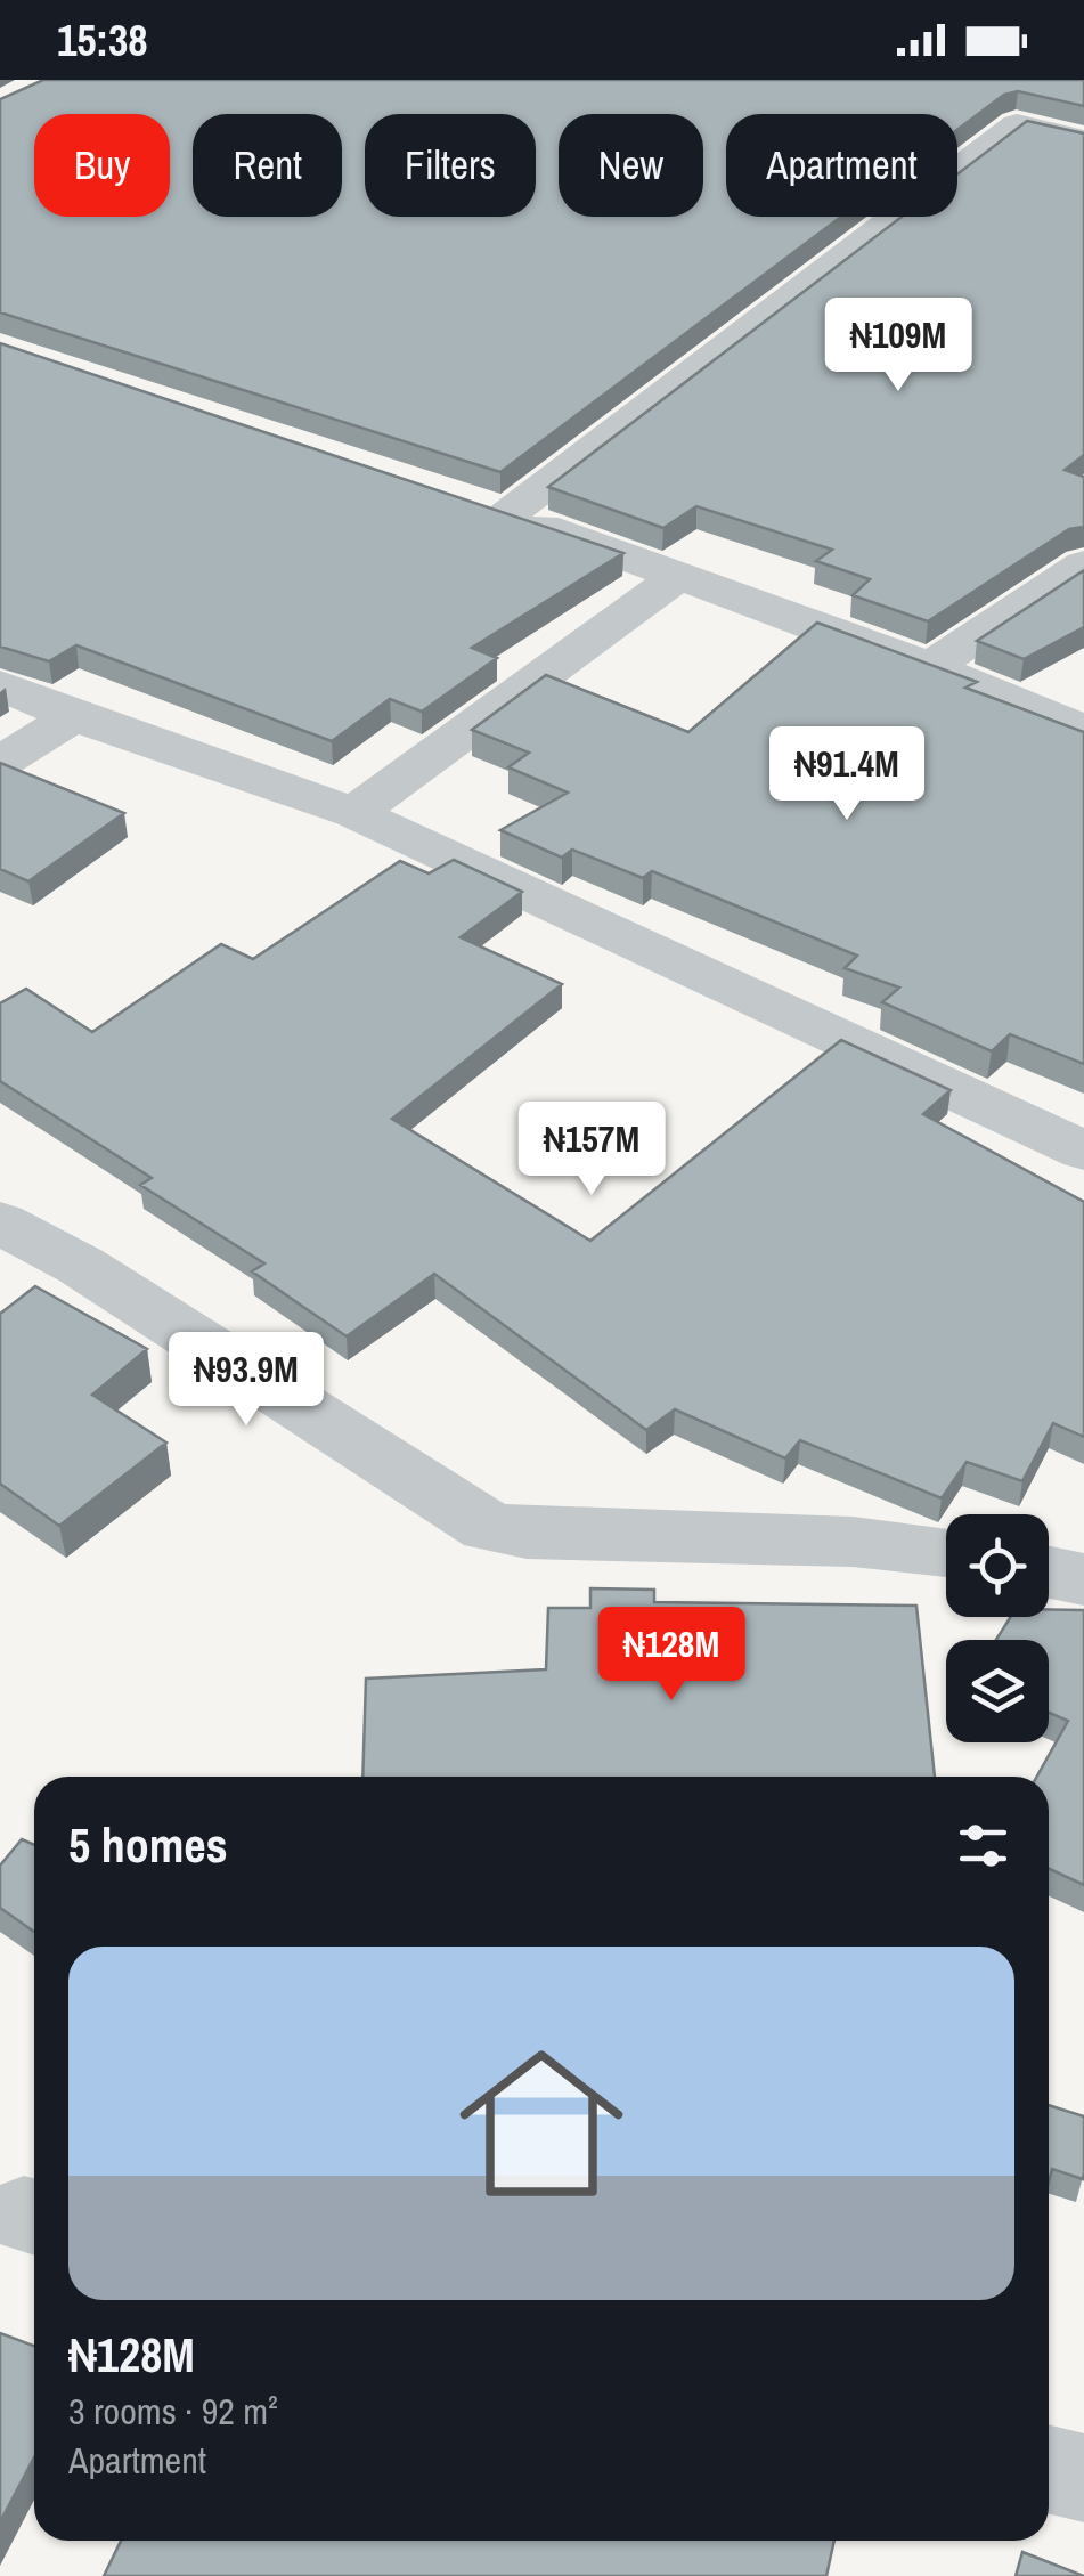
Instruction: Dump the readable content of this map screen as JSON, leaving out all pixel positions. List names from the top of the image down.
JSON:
{
  "page": {
    "status": "15:38",
    "chip": [
      "Buy",
      "Rent",
      "Filters",
      "New",
      "Apartment"
    ],
    "price": [
      "₦109M",
      "₦91.4M",
      "₦157M",
      "₦93.9M",
      "₦128M"
    ],
    "heading": "5 homes",
    "list": [
      {
        "name": "₦128M",
        "note": "3 rooms · 92 m² · Apartment"
      }
    ]
  }
}
